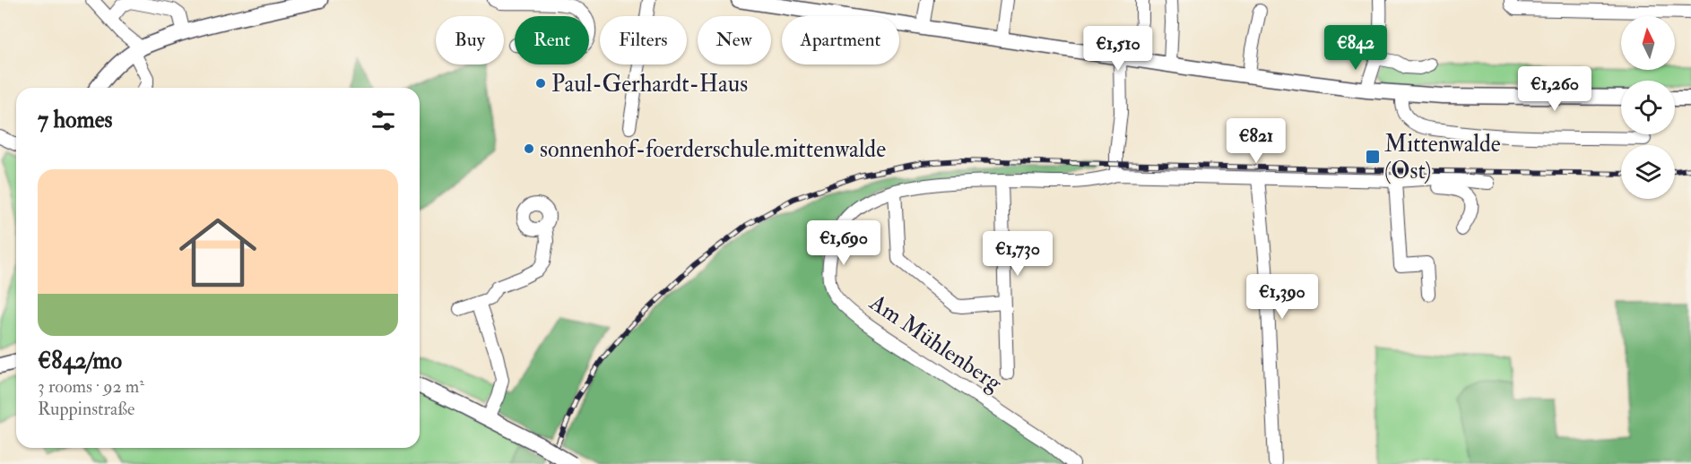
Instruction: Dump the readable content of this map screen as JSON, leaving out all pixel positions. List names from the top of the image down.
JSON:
{
  "streets": {
    "street": ["Am Mühlenberg"]
  },
  "places": {
    "other": ["Paul-Gerhardt-Haus", "sonnenhof-foerderschule.mittenwalde"],
    "transit": ["Mittenwalde (Ost)"]
  },
  "north": "top",
  "page": {
    "chip": [
      "Buy",
      "Rent",
      "Filters",
      "New",
      "Apartment"
    ],
    "price": [
      "€842",
      "€1,510",
      "€1,260",
      "€821",
      "€1,690",
      "€1,730",
      "€1,390"
    ],
    "heading": "7 homes",
    "list": [
      {
        "name": "€842/mo",
        "note": "3 rooms · 92 m² · Ruppinstraße"
      }
    ]
  }
}
